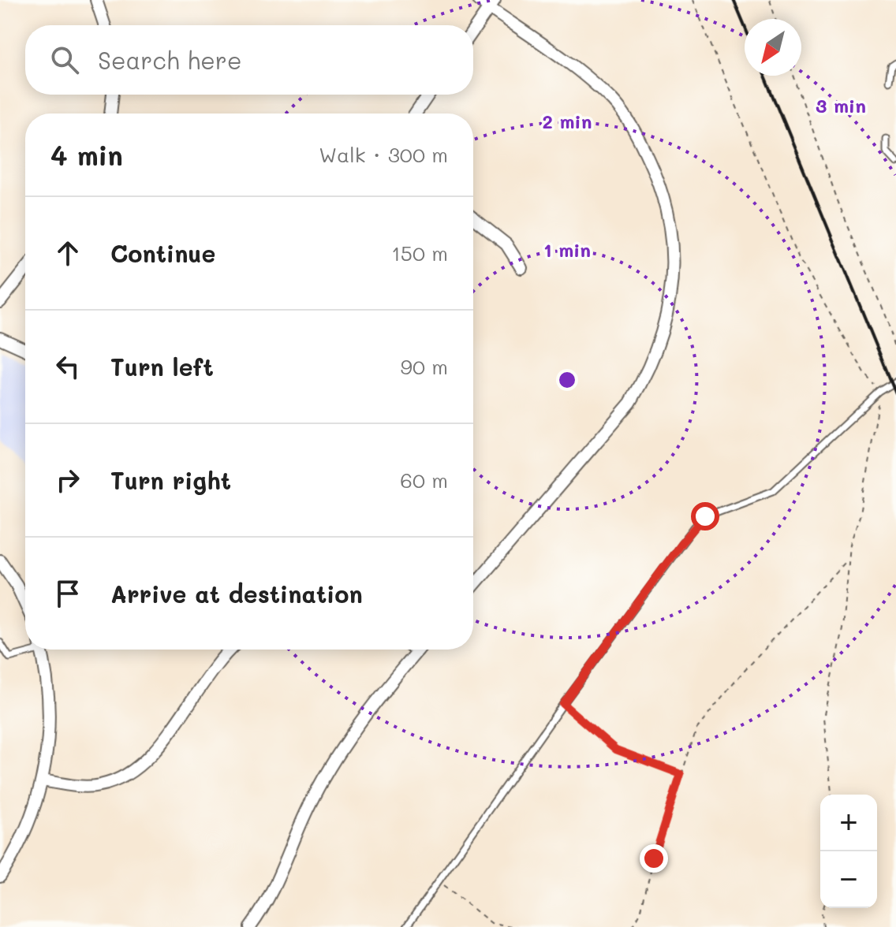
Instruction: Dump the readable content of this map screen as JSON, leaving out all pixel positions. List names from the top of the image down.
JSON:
{
  "north": "bottom left",
  "page": {
    "search": "Search here",
    "heading": ["4 min", "Walk · 300 m"],
    "list": [
      ["Continue", "150 m"],
      ["Turn left", "90 m"],
      ["Turn right", "60 m"],
      "Arrive at destination"
    ],
    "map_buttons": ["+", "−"]
  },
  "rings": ["3 min", "2 min", "1 min"]
}
